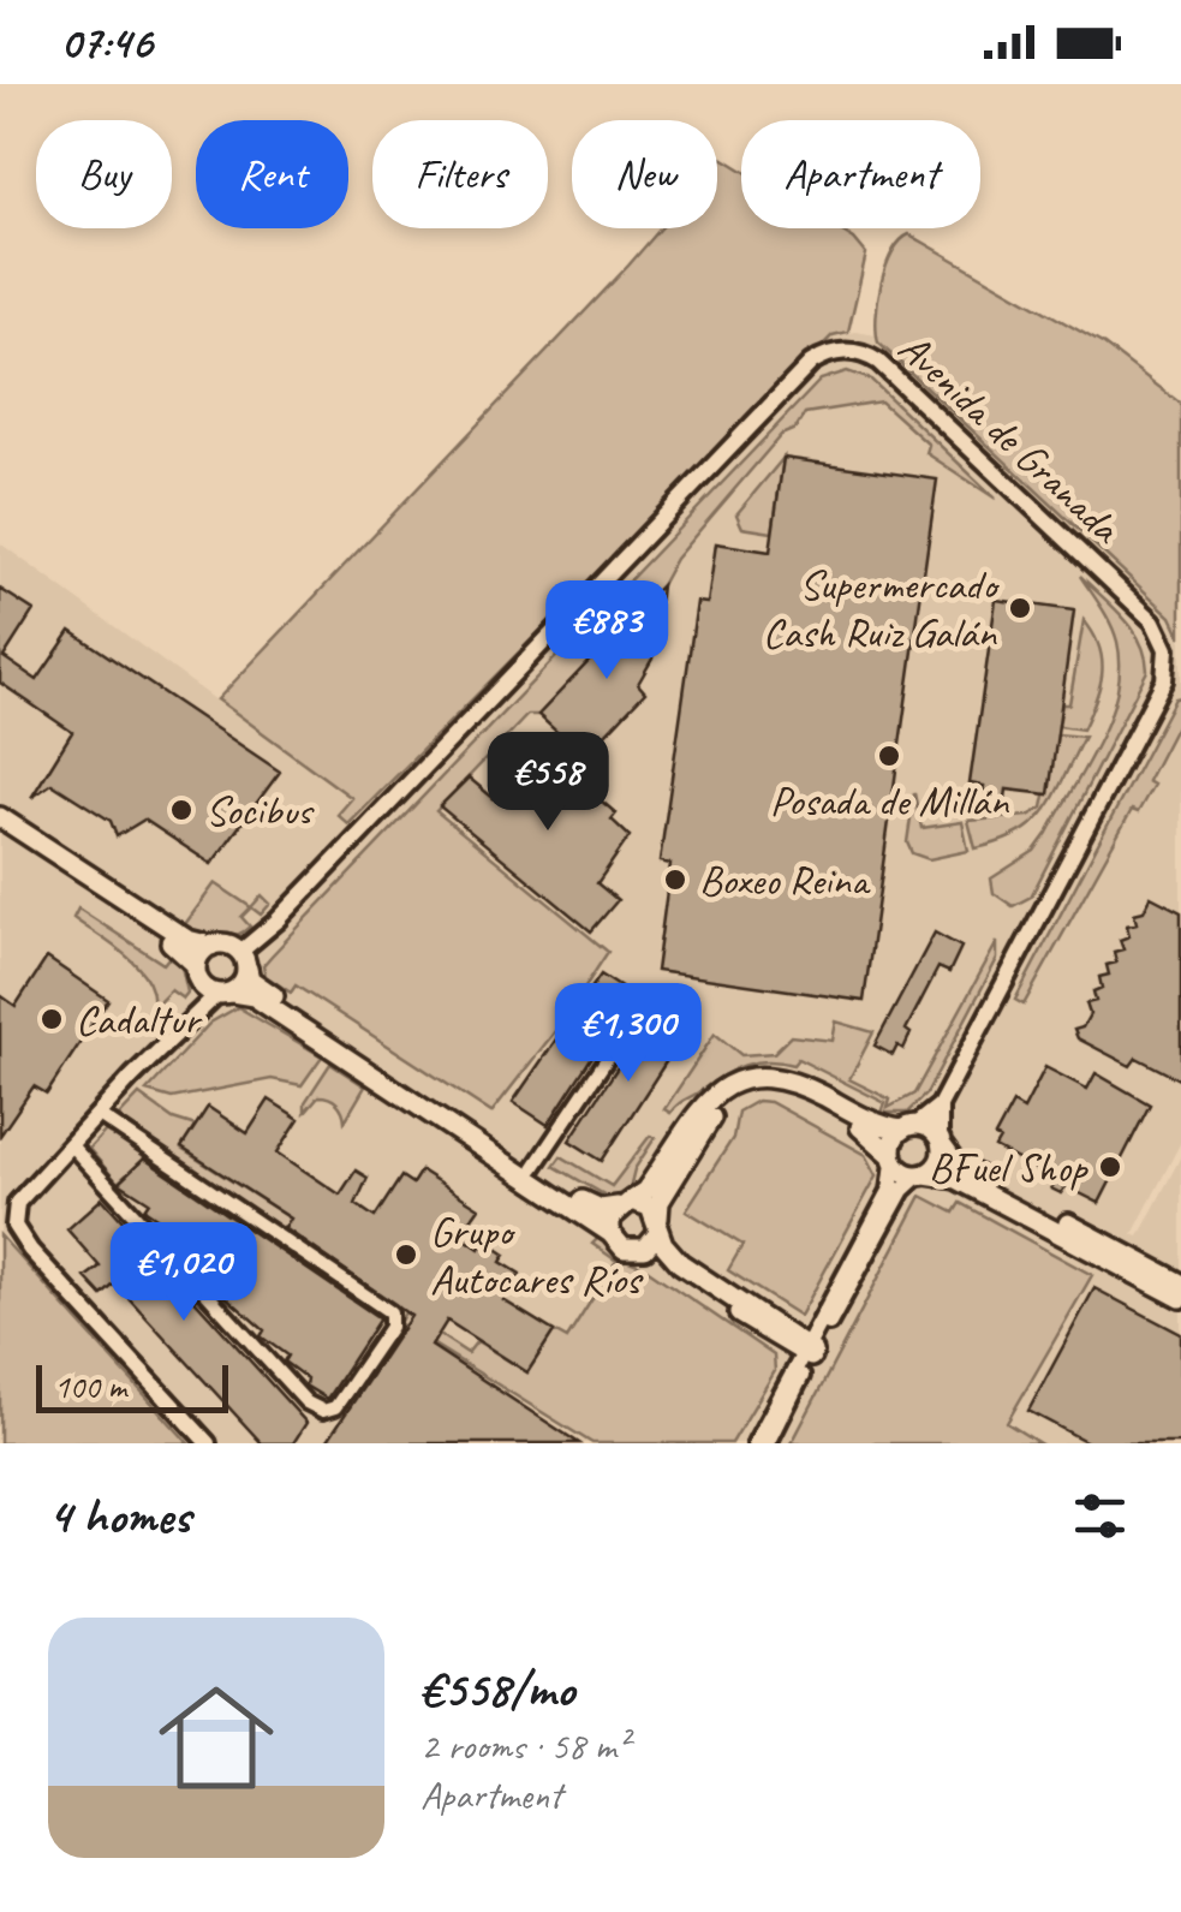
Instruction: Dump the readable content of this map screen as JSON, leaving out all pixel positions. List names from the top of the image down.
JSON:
{
  "streets": {
    "street": ["Avenida de Granada"]
  },
  "places": [
    "Supermercado Cash Ruiz Galán",
    "Posada de Millán",
    "Socibus",
    "Boxeo Reina",
    "Cadaltur",
    "BFuel Shop",
    "Grupo Autocares Ríos"
  ],
  "scale_bar": "100 m",
  "page": {
    "status": "07:46",
    "chip": [
      "Buy",
      "Rent",
      "Filters",
      "New",
      "Apartment"
    ],
    "price": [
      "€883",
      "€558",
      "€1,300",
      "€1,020"
    ],
    "scale": "100 m",
    "heading": "4 homes",
    "list": [
      {
        "name": "€558/mo",
        "note": "2 rooms · 58 m² · Apartment"
      }
    ]
  }
}
